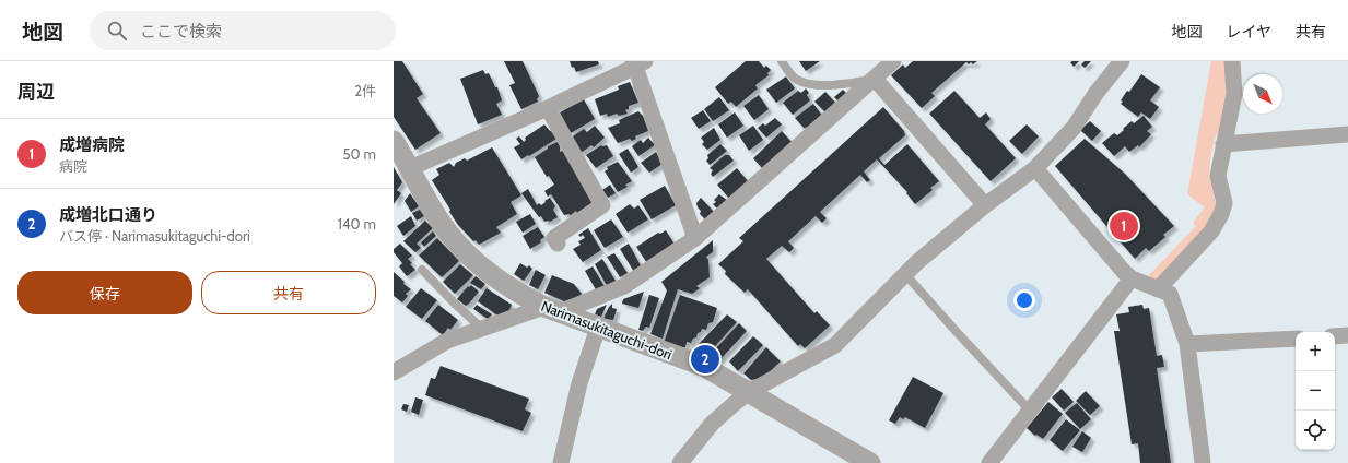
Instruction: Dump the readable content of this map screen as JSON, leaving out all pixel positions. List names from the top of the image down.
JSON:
{
  "streets": {
    "street": ["Narimasukitaguchi-dori"]
  },
  "north": "bottom right",
  "page": {
    "header": "地図",
    "search": "ここで検索",
    "nav": ["地図", "レイヤ", "共有"],
    "heading": ["周辺", "2件"],
    "list": [
      {
        "mark": "1",
        "name": "成増病院",
        "note": "病院",
        "value": "50 m"
      },
      {
        "mark": "2",
        "name": "成増北口通り",
        "note": "バス停 · Narimasukitaguchi-dori",
        "value": "140 m"
      }
    ],
    "pins": ["1", "2"],
    "buttons": ["保存", "共有"],
    "map_buttons": ["+", "−"]
  }
}
